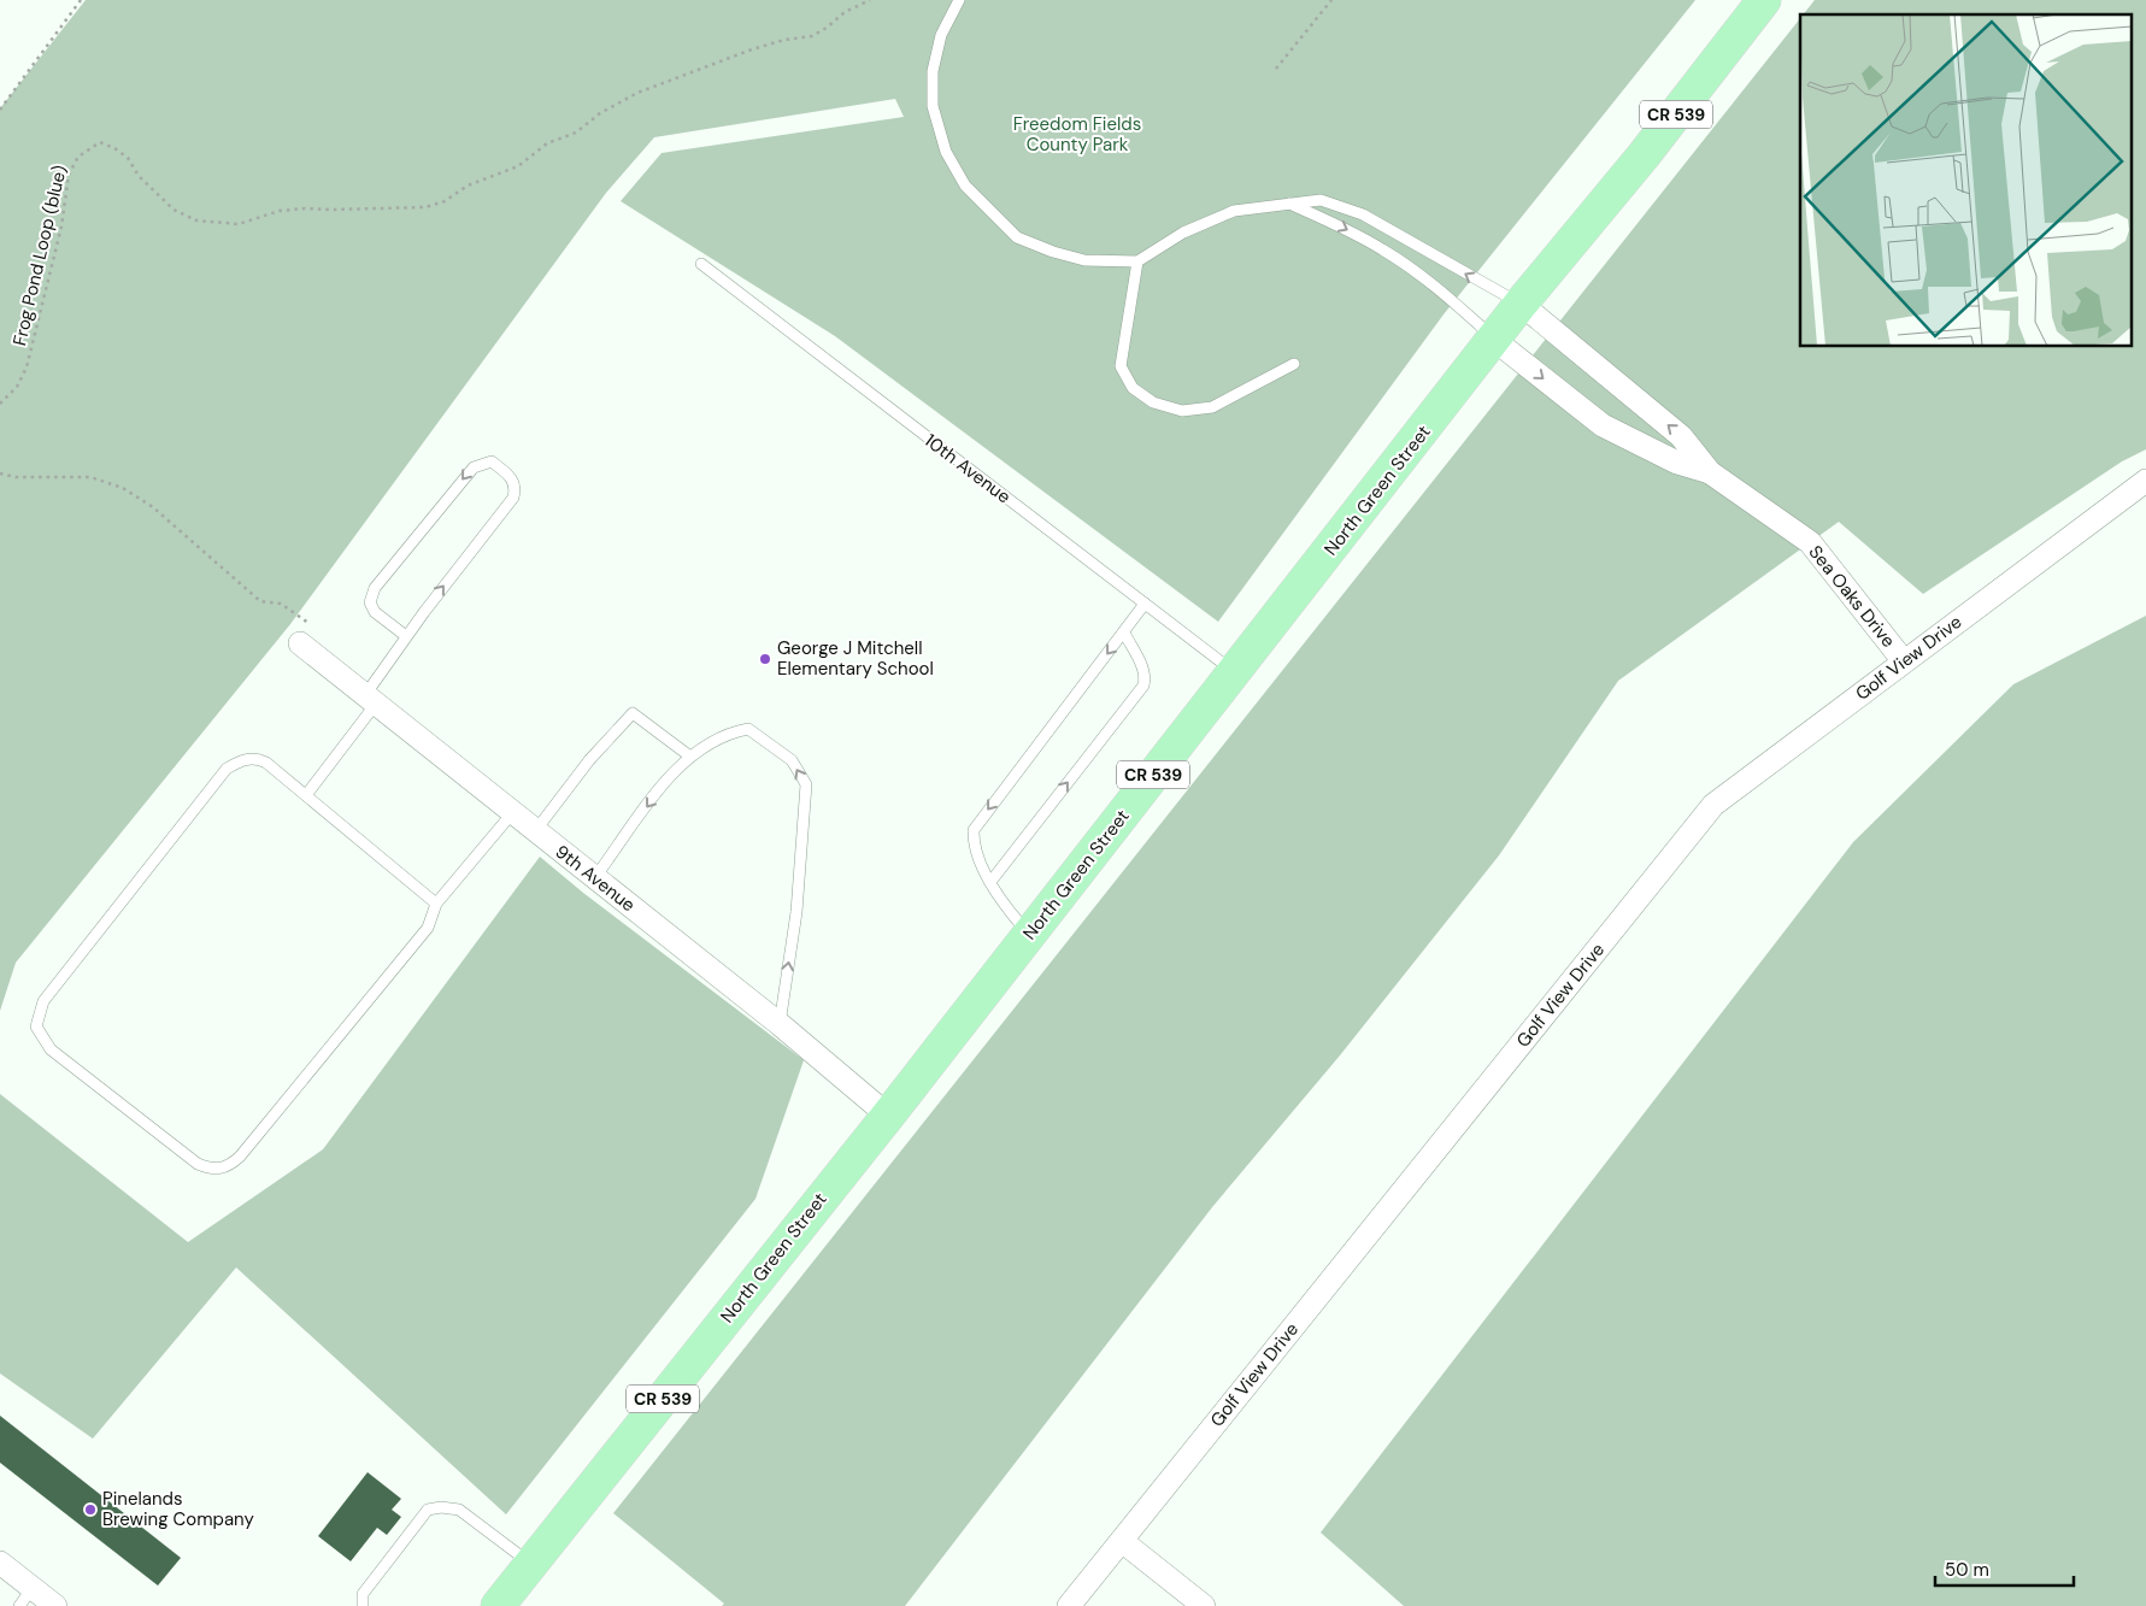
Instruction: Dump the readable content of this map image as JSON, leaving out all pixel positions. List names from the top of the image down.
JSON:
{
  "streets": {
    "main road": ["CR 539", "North Green Street"],
    "street": ["Sea Oaks Drive", "Golf View Drive", "9th Avenue"],
    "lane": ["10th Avenue"],
    "path": ["Frog Pond Loop (blue)"]
  },
  "crossings": [
    ["10th Avenue", "North Green Street"],
    ["North Green Street", "Sea Oaks Drive"],
    ["North Green Street", "9th Avenue"],
    ["Sea Oaks Drive", "Golf View Drive"]
  ],
  "parks": ["Freedom Fields County Park"],
  "places": ["George J Mitchell Elementary School", "Pinelands Brewing Company"],
  "scale_bar": "50 m"
}
